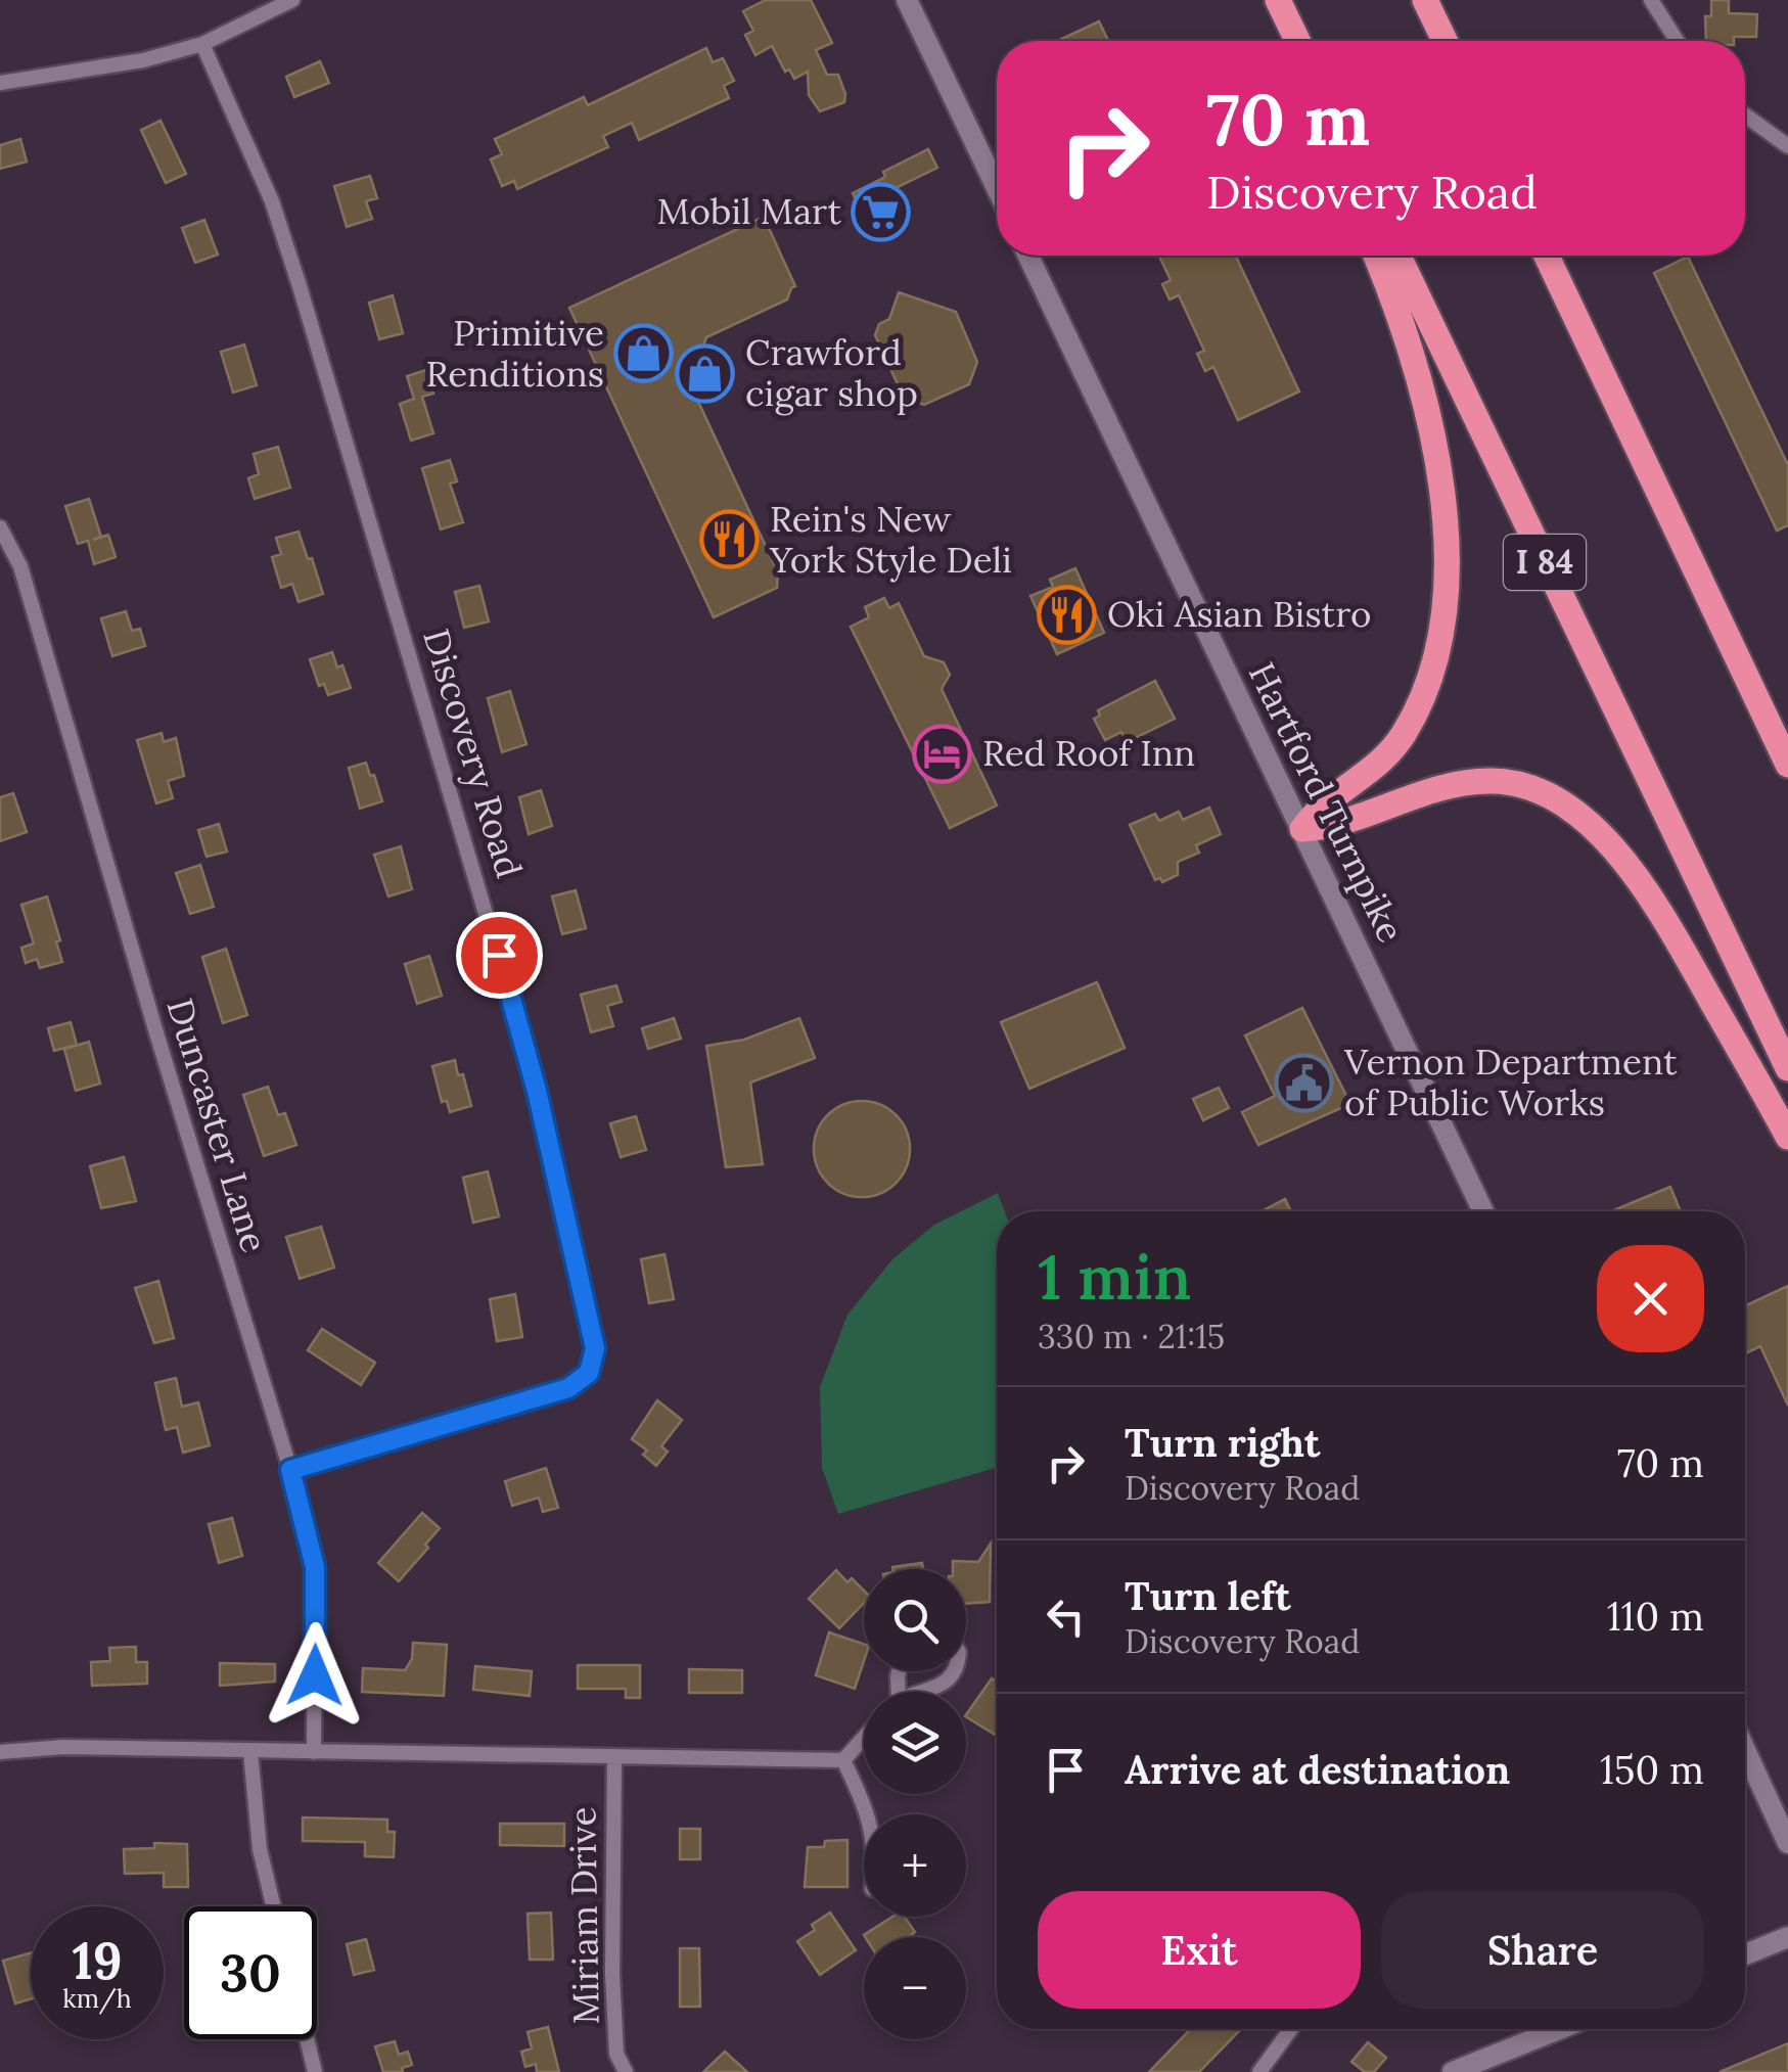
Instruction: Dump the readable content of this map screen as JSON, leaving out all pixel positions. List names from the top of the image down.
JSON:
{
  "streets": {
    "highway": ["I 84"],
    "main road": ["Hartford Turnpike"],
    "street": ["Discovery Road", "Duncaster Lane", "Miriam Drive"]
  },
  "crossings": [
    ["Discovery Road", "Duncaster Lane"]
  ],
  "places": {
    "supermarket": ["Mobil Mart"],
    "shop": ["Primitive Renditions", "Crawford cigar shop"],
    "restaurant": ["Rein's New York Style Deli", "Oki Asian Bistro"],
    "hotel": ["Red Roof Inn"],
    "public building": ["Vernon Department of Public Works"]
  },
  "page": {
    "turn": ["70 m", "Discovery Road"],
    "heading": ["1 min", "330 m · 21:15"],
    "list": [
      {
        "name": "Turn right",
        "note": "Discovery Road",
        "value": "70 m"
      },
      {
        "name": "Turn left",
        "note": "Discovery Road",
        "value": "110 m"
      },
      {
        "name": "Arrive at destination",
        "value": "150 m"
      }
    ],
    "map_buttons": ["+", "−"],
    "buttons": ["Exit", "Share"],
    "speed": "19 km/h",
    "limit": "30"
  }
}
